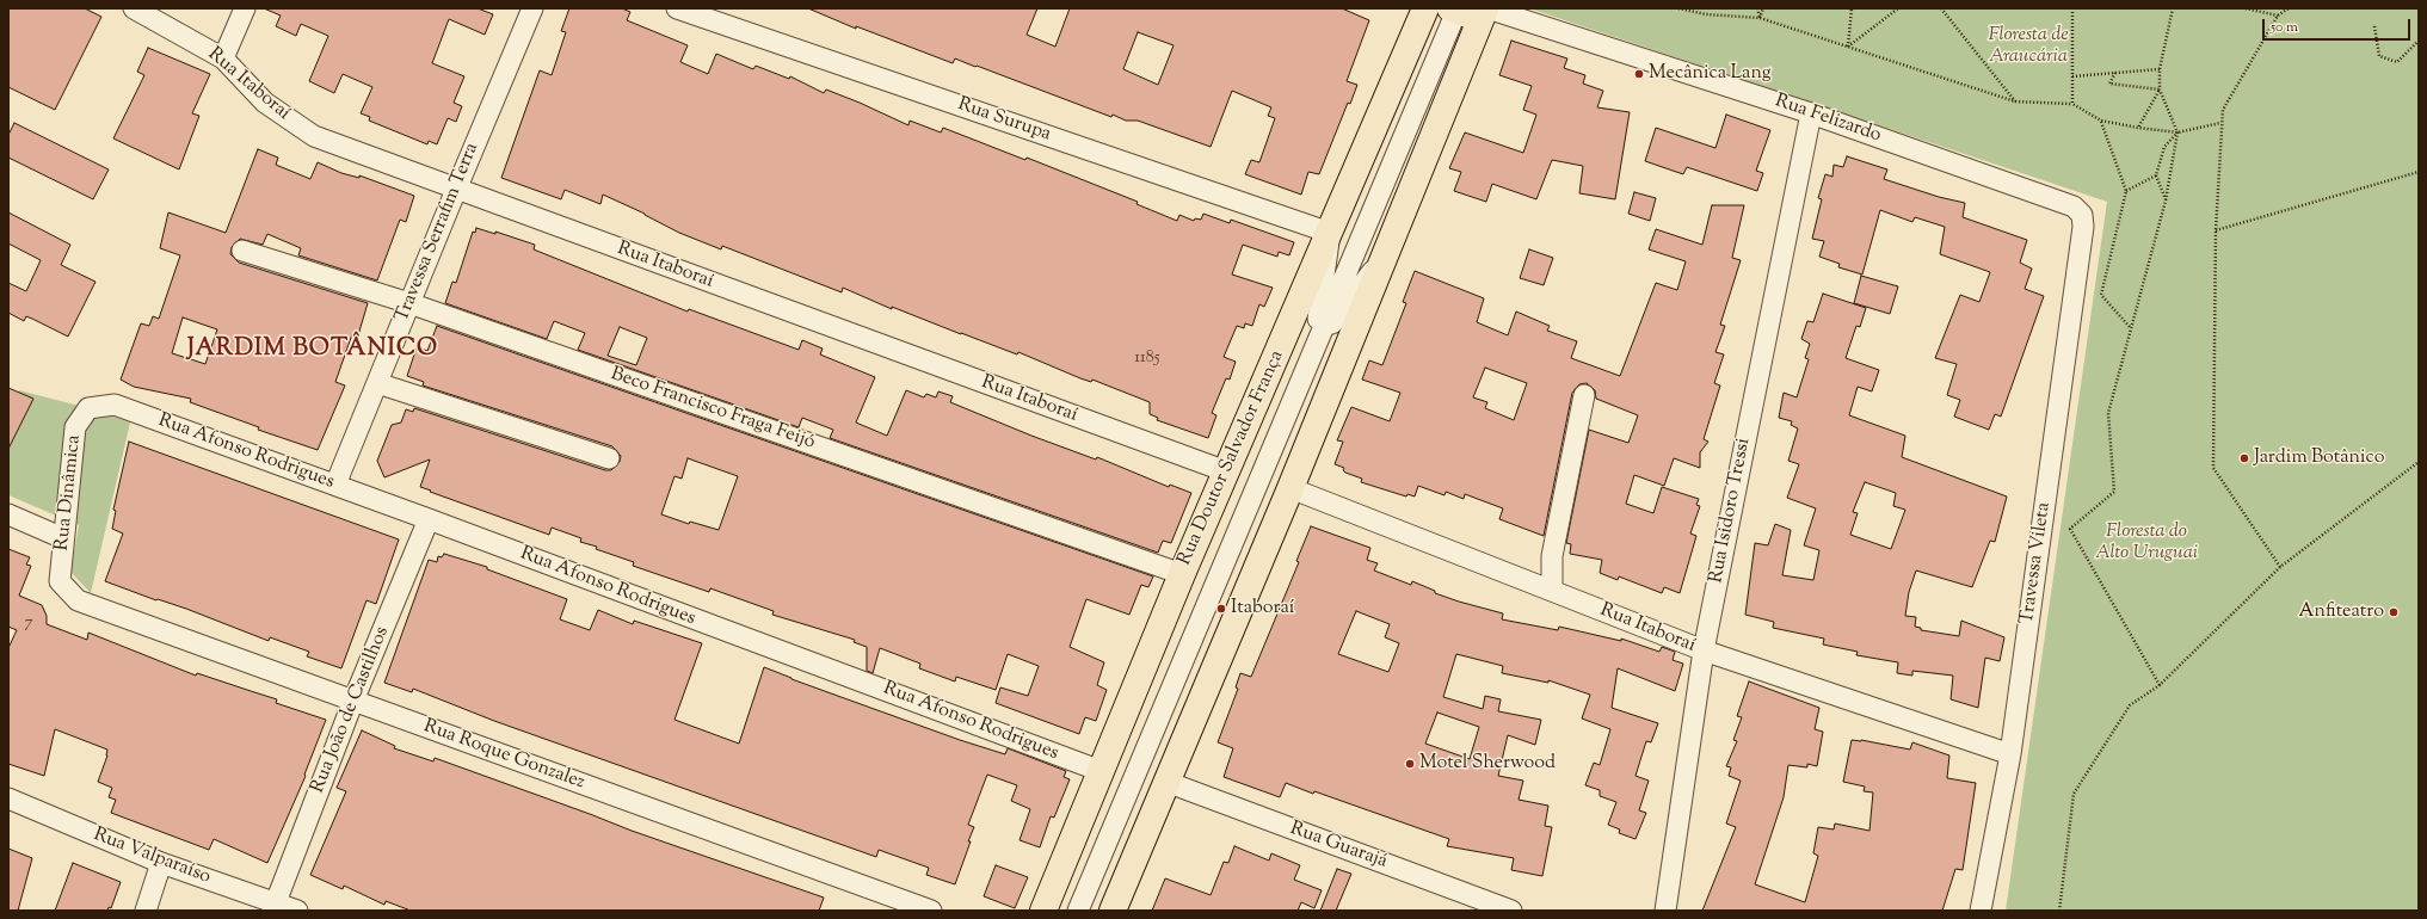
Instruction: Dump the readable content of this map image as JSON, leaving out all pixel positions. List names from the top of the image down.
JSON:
{
  "streets": {
    "main road": ["Rua Doutor Salvador França"],
    "street": [
      "Rua Itaboraí",
      "Rua Felizardo",
      "Rua Surupa",
      "Travessa Serrafim Terra",
      "Beco Francisco Fraga Feijó",
      "Rua Afonso Rodrigues",
      "Rua Dinâmica",
      "Rua Isidoro Tressi",
      "Travessa Vileta",
      "Rua João de Castilhos",
      "Rua Roque Gonzalez",
      "Rua Guarajá",
      "Rua Valparaíso"
    ]
  },
  "crossings": [
    ["Rua Itaboraí", "Travessa Serrafim Terra"],
    ["Rua Itaboraí", "Rua Doutor Salvador França"],
    ["Rua Itaboraí", "Rua Isidoro Tressi"],
    ["Rua Itaboraí", "Travessa Vileta"],
    ["Rua Felizardo", "Rua Isidoro Tressi"],
    ["Rua Felizardo", "Travessa Vileta"],
    ["Rua Surupa", "Rua Doutor Salvador França"],
    ["Travessa Serrafim Terra", "Beco Francisco Fraga Feijó"],
    ["Travessa Serrafim Terra", "Rua Afonso Rodrigues"],
    ["Beco Francisco Fraga Feijó", "Rua Doutor Salvador França"],
    ["Rua Afonso Rodrigues", "Rua Doutor Salvador França"],
    ["Rua Afonso Rodrigues", "Rua Dinâmica"],
    ["Rua Afonso Rodrigues", "Rua João de Castilhos"],
    ["Rua Dinâmica", "Rua Roque Gonzalez"],
    ["Rua João de Castilhos", "Rua Roque Gonzalez"],
    ["Rua João de Castilhos", "Rua Valparaíso"]
  ],
  "districts": ["JARDIM BOTÂNICO"],
  "parks": ["Floresta de Araucária", "Floresta do Alto Uruguai"],
  "places": [
    "Mecânica Lang",
    "Jardim Botânico",
    "Itaboraí",
    "Anfiteatro",
    "Motel Sherwood"
  ],
  "house_numbers": ["1185", "7"],
  "scale_bar": "50 m"
}
